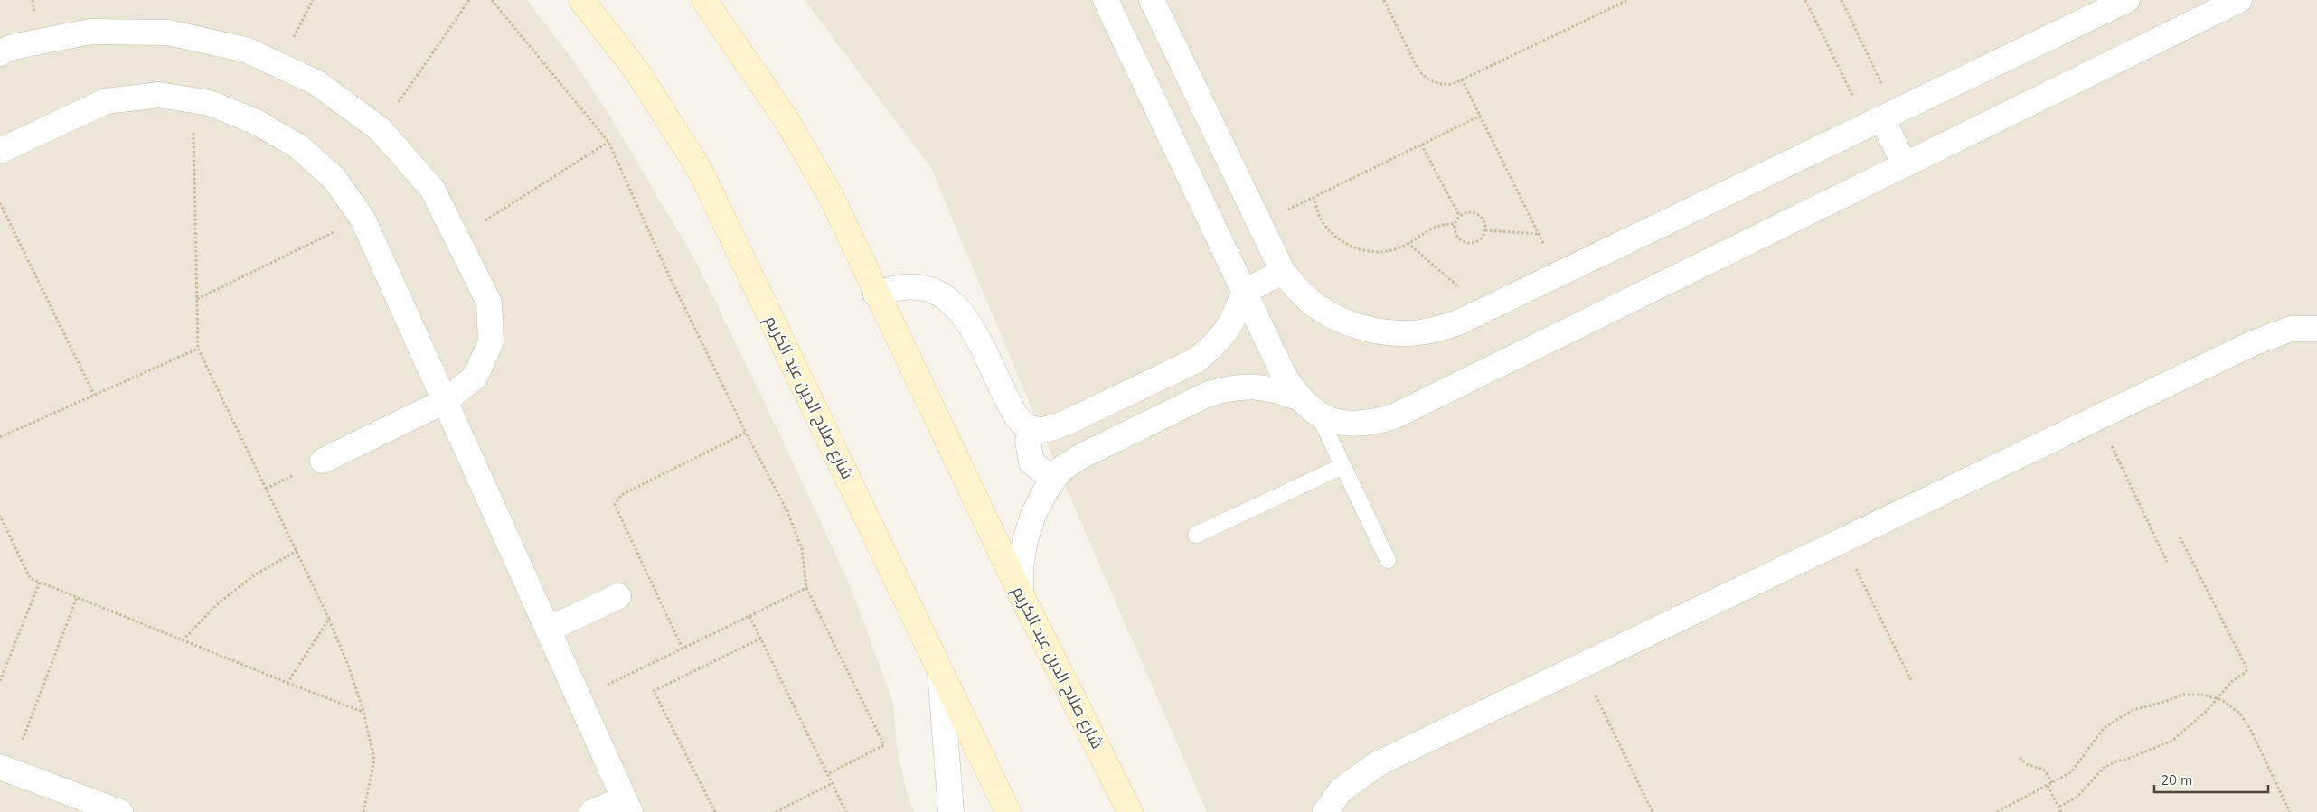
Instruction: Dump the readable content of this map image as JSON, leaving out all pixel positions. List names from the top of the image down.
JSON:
{
  "streets": {
    "main road": ["شارع صلاح الدين عبد الكريم"]
  },
  "scale_bar": "20 m"
}
